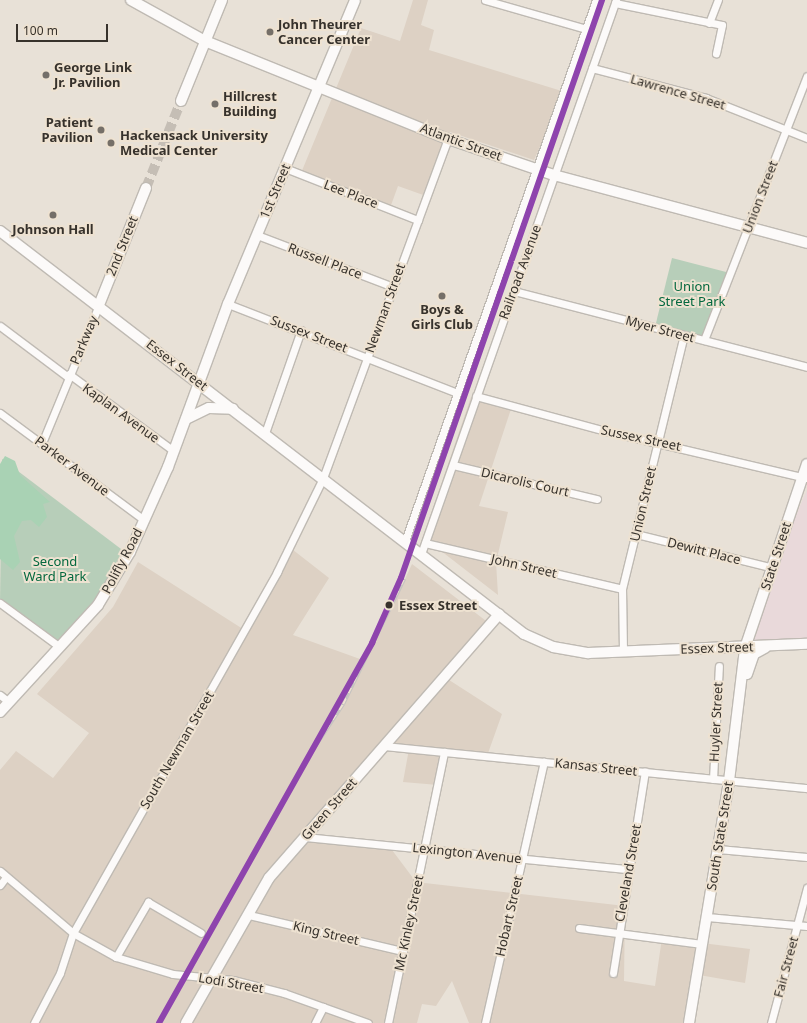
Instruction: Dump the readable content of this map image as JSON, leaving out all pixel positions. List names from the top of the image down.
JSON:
{
  "streets": {
    "street": [
      "Lawrence Street",
      "Atlantic Street",
      "1st Street",
      "Lee Place",
      "Union Street",
      "2nd Street",
      "Russell Place",
      "Railroad Avenue",
      "Newman Street",
      "Myer Street",
      "Sussex Street",
      "Parkway",
      "Essex Street",
      "Kaplan Avenue",
      "Parker Avenue",
      "Dicarolis Court",
      "Dewitt Place",
      "State Street",
      "Polifly Road",
      "John Street",
      "Huyler Street",
      "South Newman Street",
      "Kansas Street",
      "Green Street",
      "South State Street",
      "Lexington Avenue",
      "Cleveland Street",
      "Hobart Street",
      "Mc Kinley Street",
      "King Street",
      "Fair Street",
      "Lodi Street"
    ]
  },
  "crossings": [
    ["Lawrence Street", "Union Street"],
    ["Lawrence Street", "Railroad Avenue"],
    ["Atlantic Street", "1st Street"],
    ["Atlantic Street", "Union Street"],
    ["Atlantic Street", "Railroad Avenue"],
    ["Atlantic Street", "Newman Street"],
    ["1st Street", "Lee Place"],
    ["1st Street", "Russell Place"],
    ["1st Street", "Sussex Street"],
    ["1st Street", "Essex Street"],
    ["1st Street", "Polifly Road"],
    ["Lee Place", "Newman Street"],
    ["Union Street", "Myer Street"],
    ["Union Street", "Sussex Street"],
    ["Union Street", "Essex Street"],
    ["Union Street", "Dewitt Place"],
    ["Union Street", "John Street"],
    ["2nd Street", "Parkway"],
    ["2nd Street", "Essex Street"],
    ["Russell Place", "Newman Street"],
    ["Railroad Avenue", "Myer Street"],
    ["Railroad Avenue", "Sussex Street"],
    ["Railroad Avenue", "Essex Street"],
    ["Railroad Avenue", "Dicarolis Court"],
    ["Railroad Avenue", "John Street"],
    ["Newman Street", "Sussex Street"],
    ["Newman Street", "Essex Street"],
    ["Newman Street", "South Newman Street"],
    ["Sussex Street", "State Street"],
    ["Parkway", "Essex Street"],
    ["Parkway", "Kaplan Avenue"],
    ["Parkway", "Parker Avenue"],
    ["Essex Street", "State Street"],
    ["Essex Street", "Polifly Road"],
    ["Essex Street", "South Newman Street"],
    ["Essex Street", "Green Street"],
    ["Essex Street", "South State Street"],
    ["Kaplan Avenue", "Polifly Road"],
    ["Parker Avenue", "Polifly Road"],
    ["Dewitt Place", "State Street"],
    ["State Street", "South State Street"],
    ["Huyler Street", "Kansas Street"],
    ["South Newman Street", "Lodi Street"],
    ["Kansas Street", "Green Street"],
    ["Kansas Street", "South State Street"],
    ["Kansas Street", "Cleveland Street"],
    ["Kansas Street", "Hobart Street"],
    ["Kansas Street", "Mc Kinley Street"],
    ["Green Street", "Lexington Avenue"],
    ["Green Street", "King Street"],
    ["Green Street", "Lodi Street"],
    ["Lexington Avenue", "Cleveland Street"],
    ["Lexington Avenue", "Hobart Street"],
    ["Lexington Avenue", "Mc Kinley Street"],
    ["Mc Kinley Street", "King Street"]
  ],
  "parks": ["Union Street Park", "Second Ward Park"],
  "places": [
    "John Theurer Cancer Center",
    "George Link Jr. Pavilion",
    "Hillcrest Building",
    "Patient Pavilion",
    "Hackensack University Medical Center",
    "Johnson Hall",
    "Boys & Girls Club",
    "Essex Street"
  ],
  "scale_bar": "100 m"
}
